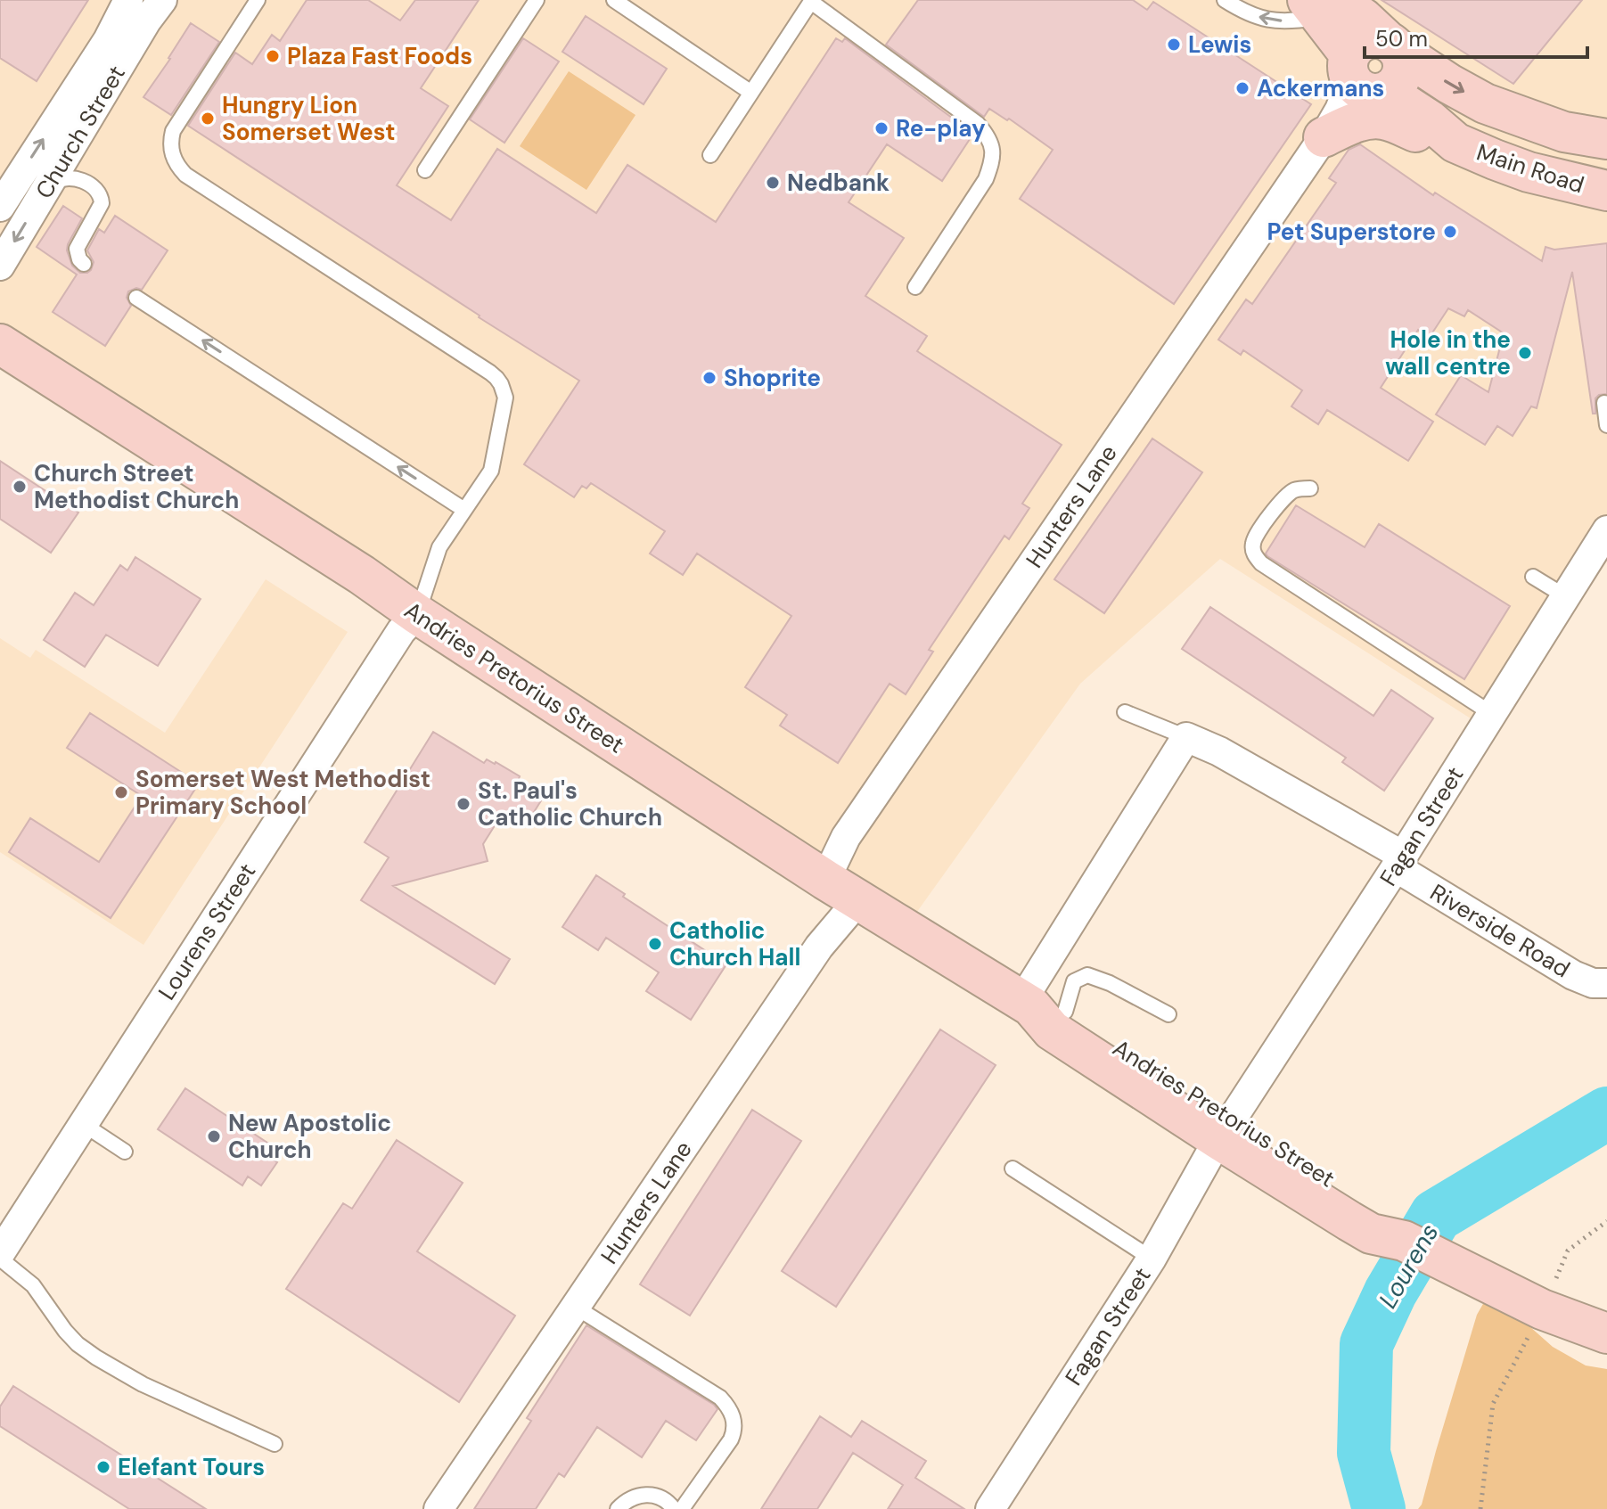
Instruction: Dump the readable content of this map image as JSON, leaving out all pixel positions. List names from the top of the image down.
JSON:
{
  "streets": {
    "street": [
      "Church Street",
      "Main Road",
      "Hunters Lane",
      "Andries Pretorius Street",
      "Fagan Street",
      "Riverside Road",
      "Lourens Street"
    ]
  },
  "crossings": [
    ["Main Road", "Hunters Lane"],
    ["Hunters Lane", "Andries Pretorius Street"],
    ["Andries Pretorius Street", "Fagan Street"],
    ["Andries Pretorius Street", "Lourens Street"],
    ["Fagan Street", "Riverside Road"]
  ],
  "water": ["Lourens"],
  "places": [
    "Lewis",
    "Plaza Fast Foods",
    "Ackermans",
    "Hungry Lion Somerset West",
    "Re-play",
    "Nedbank",
    "Pet Superstore",
    "Hole in the wall centre",
    "Shoprite",
    "Church Street Methodist Church",
    "Somerset West Methodist Primary School",
    "St. Paul's Catholic Church",
    "Catholic Church Hall",
    "New Apostolic Church",
    "Elefant Tours"
  ],
  "scale_bar": "50 m"
}
